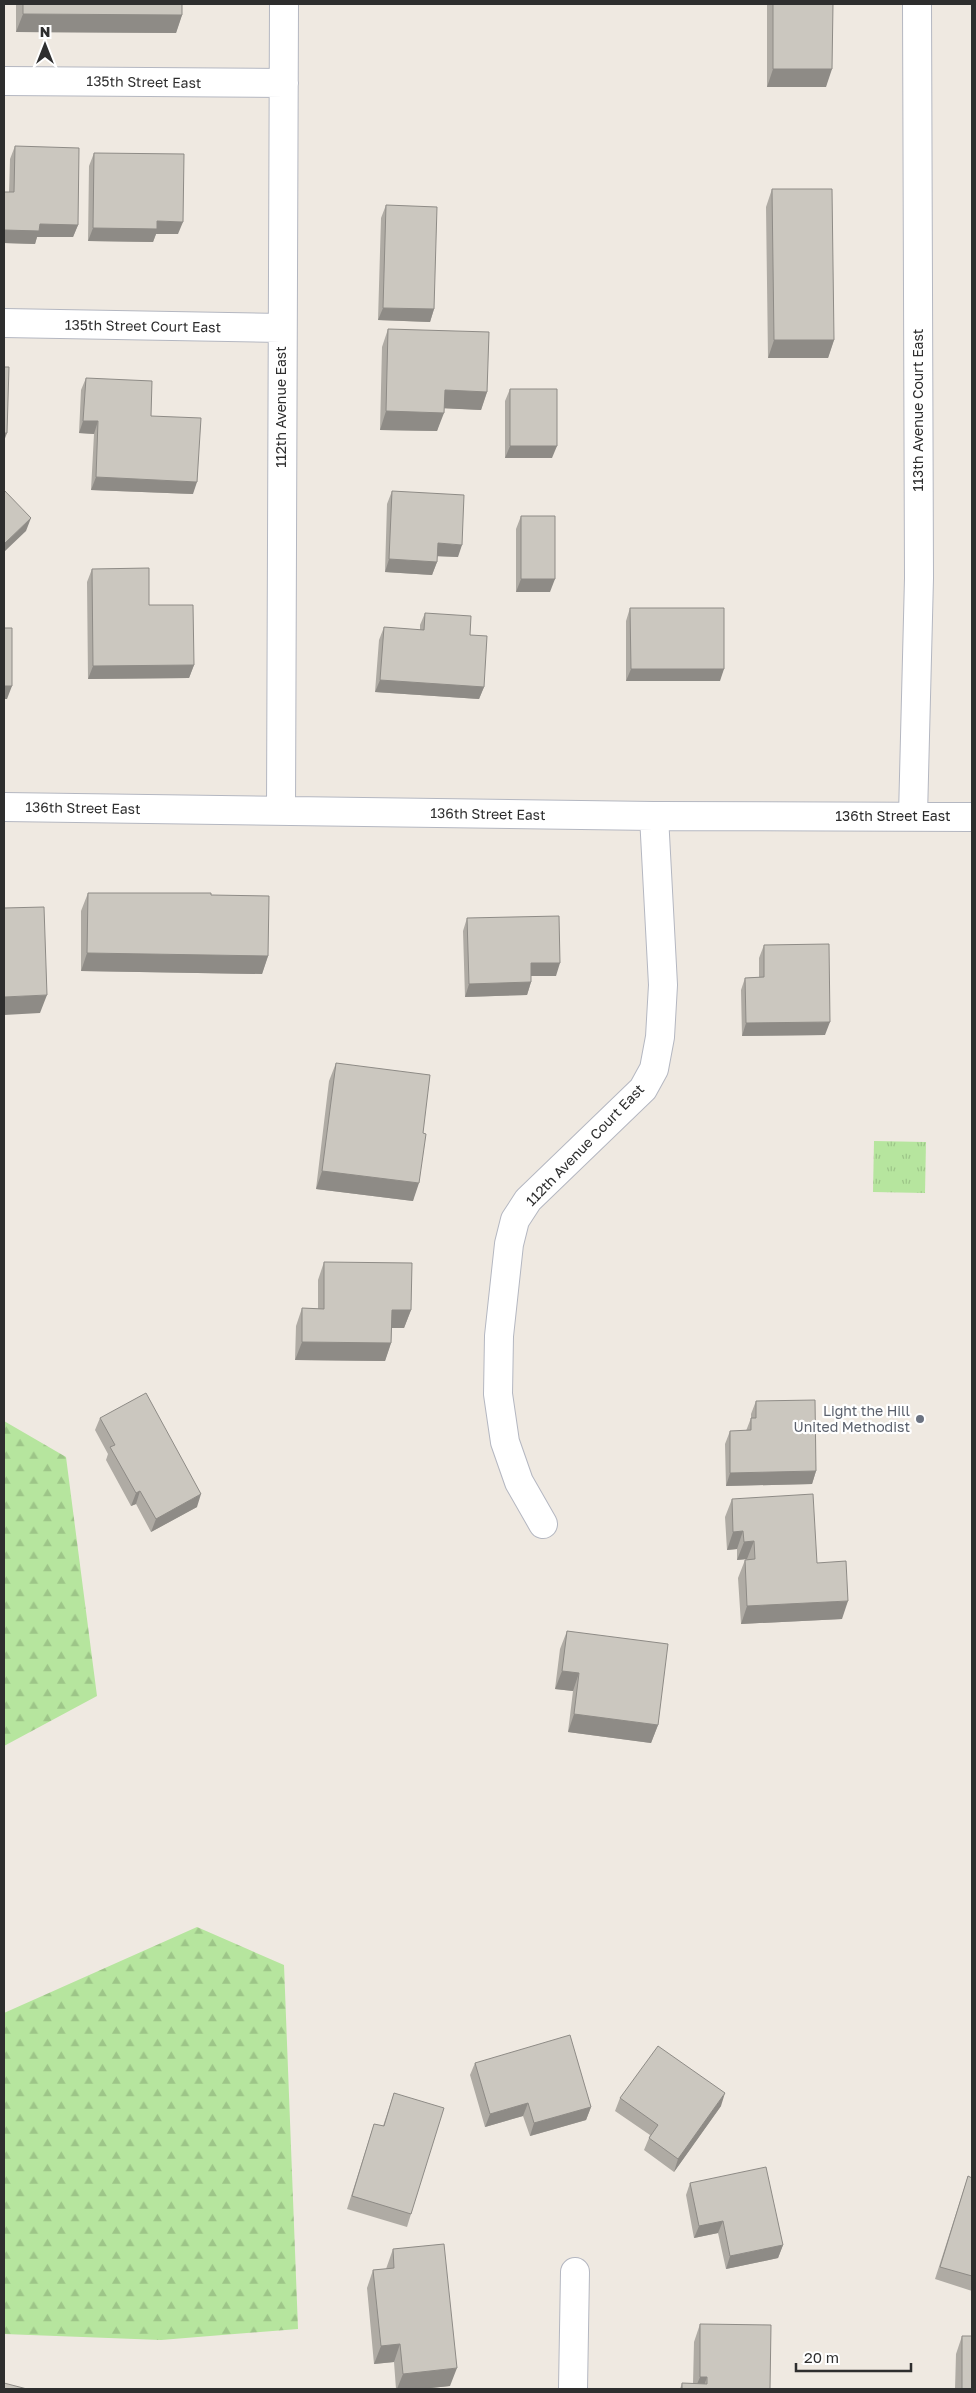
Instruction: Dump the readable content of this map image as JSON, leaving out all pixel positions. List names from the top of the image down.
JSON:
{
  "streets": {
    "street": [
      "135th Street East",
      "135th Street Court East",
      "112th Avenue East",
      "113th Avenue Court East",
      "136th Street East",
      "112th Avenue Court East"
    ]
  },
  "crossings": [
    ["135th Street East", "112th Avenue East"],
    ["135th Street Court East", "112th Avenue East"],
    ["112th Avenue East", "136th Street East"],
    ["113th Avenue Court East", "136th Street East"],
    ["136th Street East", "112th Avenue Court East"]
  ],
  "places": ["Light the Hill United Methodist"],
  "scale_bar": "20 m",
  "north": "top"
}
